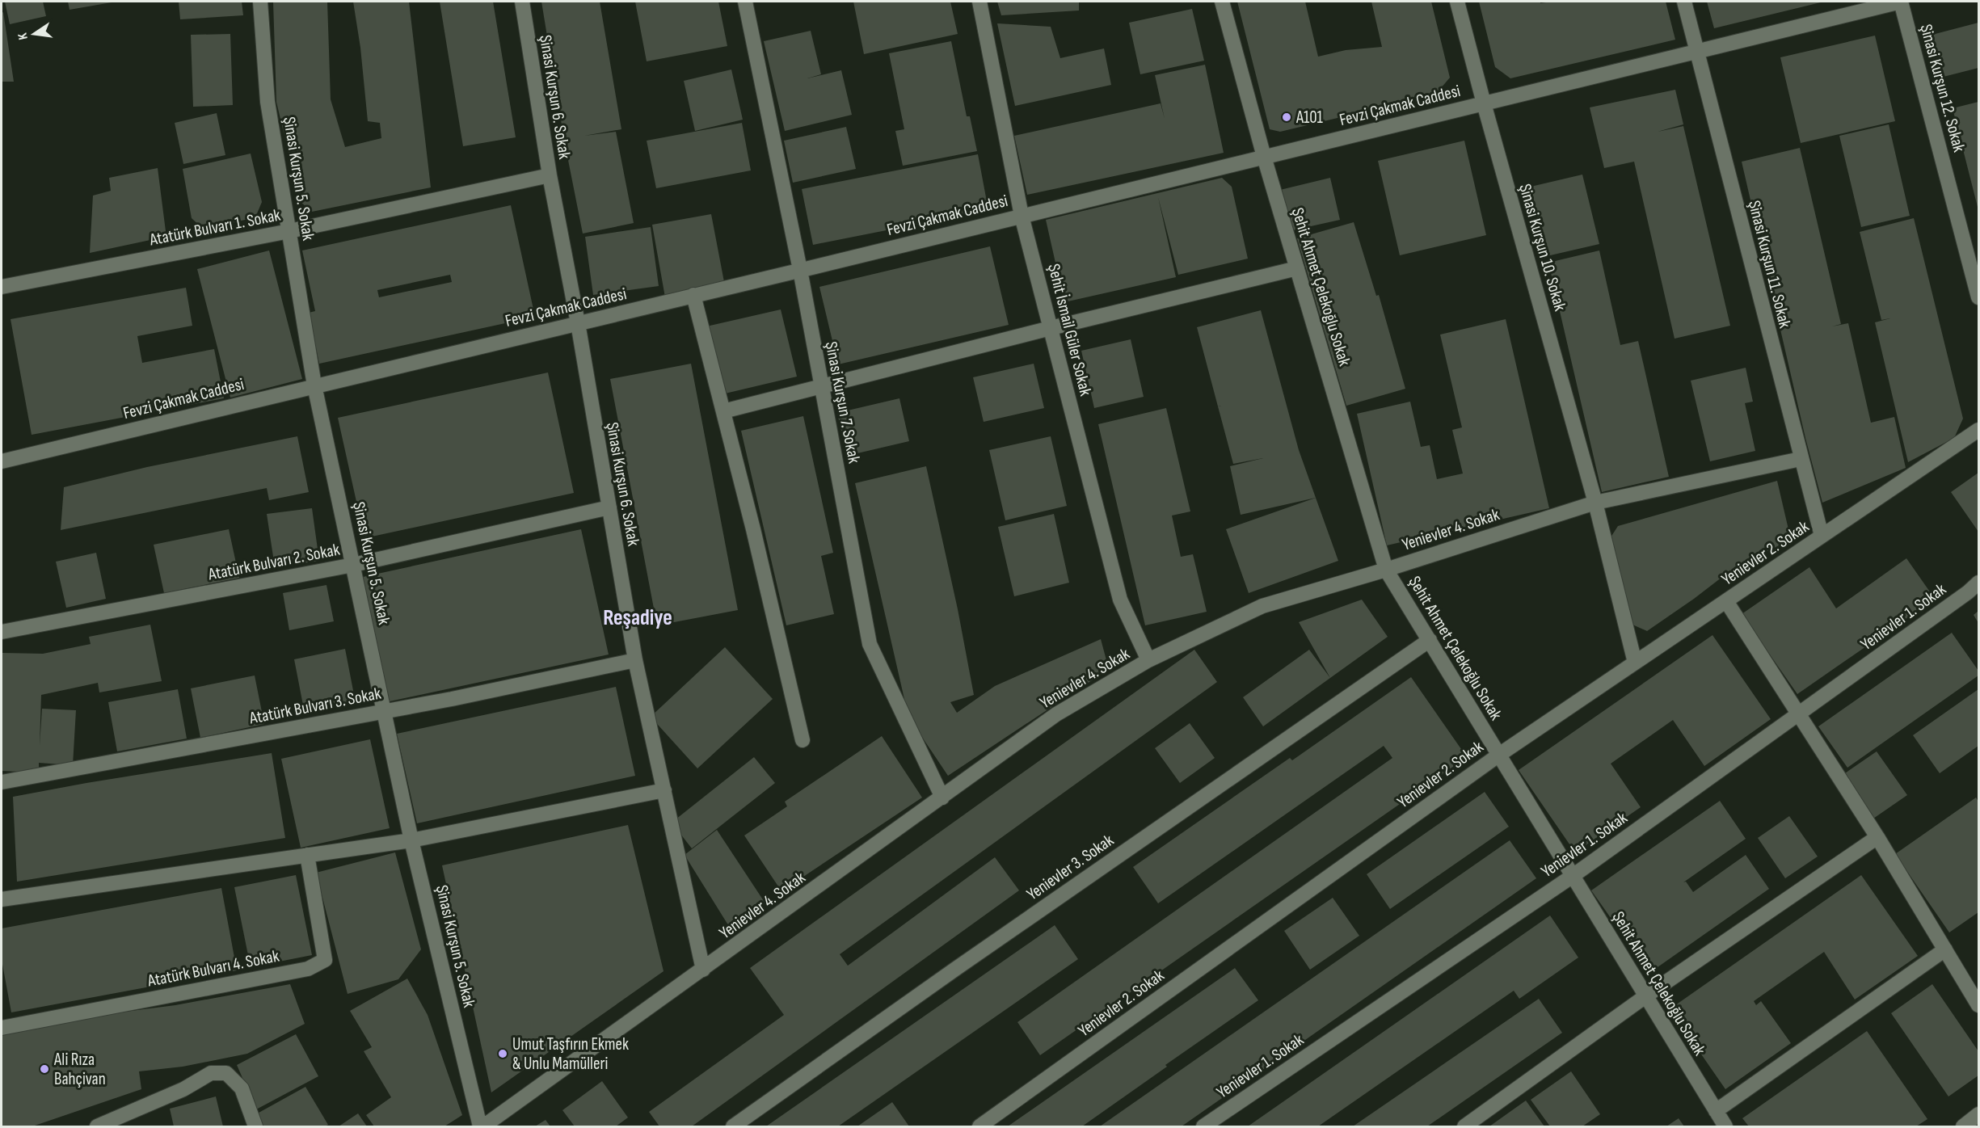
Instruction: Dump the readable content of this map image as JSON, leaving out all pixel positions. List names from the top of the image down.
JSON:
{
  "streets": {
    "street": [
      "Şinasi Kurşun 12. Sokak",
      "Şinasi Kurşun 6. Sokak",
      "Fevzi Çakmak Caddesi",
      "Şinasi Kurşun 5. Sokak",
      "Atatürk Bulvarı 1. Sokak",
      "Şinasi Kurşun 10. Sokak",
      "Şinasi Kurşun 11. Sokak",
      "Şehit Ahmet Çelekoğlu Sokak",
      "Şehit İsmail Güler Sokak",
      "Şinasi Kurşun 7. Sokak",
      "Yenievler 4. Sokak",
      "Yenievler 2. Sokak",
      "Atatürk Bulvarı 2. Sokak",
      "Yenievler 1. Sokak",
      "Atatürk Bulvarı 3. Sokak",
      "Yenievler 3. Sokak",
      "Atatürk Bulvarı 4. Sokak"
    ]
  },
  "crossings": [
    ["Şinasi Kurşun 12. Sokak", "Fevzi Çakmak Caddesi"],
    ["Şinasi Kurşun 6. Sokak", "Fevzi Çakmak Caddesi"],
    ["Şinasi Kurşun 6. Sokak", "Atatürk Bulvarı 1. Sokak"],
    ["Şinasi Kurşun 6. Sokak", "Yenievler 4. Sokak"],
    ["Şinasi Kurşun 6. Sokak", "Atatürk Bulvarı 2. Sokak"],
    ["Şinasi Kurşun 6. Sokak", "Atatürk Bulvarı 3. Sokak"],
    ["Fevzi Çakmak Caddesi", "Şinasi Kurşun 5. Sokak"],
    ["Fevzi Çakmak Caddesi", "Şinasi Kurşun 10. Sokak"],
    ["Fevzi Çakmak Caddesi", "Şinasi Kurşun 11. Sokak"],
    ["Fevzi Çakmak Caddesi", "Şehit Ahmet Çelekoğlu Sokak"],
    ["Fevzi Çakmak Caddesi", "Şehit İsmail Güler Sokak"],
    ["Fevzi Çakmak Caddesi", "Şinasi Kurşun 7. Sokak"],
    ["Şinasi Kurşun 5. Sokak", "Atatürk Bulvarı 1. Sokak"],
    ["Şinasi Kurşun 5. Sokak", "Atatürk Bulvarı 2. Sokak"],
    ["Şinasi Kurşun 5. Sokak", "Atatürk Bulvarı 3. Sokak"],
    ["Şinasi Kurşun 10. Sokak", "Yenievler 4. Sokak"],
    ["Şinasi Kurşun 10. Sokak", "Yenievler 2. Sokak"],
    ["Şinasi Kurşun 11. Sokak", "Yenievler 4. Sokak"],
    ["Şinasi Kurşun 11. Sokak", "Yenievler 2. Sokak"],
    ["Şehit Ahmet Çelekoğlu Sokak", "Yenievler 4. Sokak"],
    ["Şehit Ahmet Çelekoğlu Sokak", "Yenievler 2. Sokak"],
    ["Şehit Ahmet Çelekoğlu Sokak", "Yenievler 1. Sokak"],
    ["Şehit Ahmet Çelekoğlu Sokak", "Yenievler 3. Sokak"],
    ["Şehit İsmail Güler Sokak", "Yenievler 4. Sokak"],
    ["Şinasi Kurşun 7. Sokak", "Yenievler 4. Sokak"]
  ],
  "districts": ["Reşadiye"],
  "places": ["A101", "Umut Taşfırın Ekmek & Unlu Mamülleri", "Ali Rıza Bahçivan"],
  "north": "left"
}
